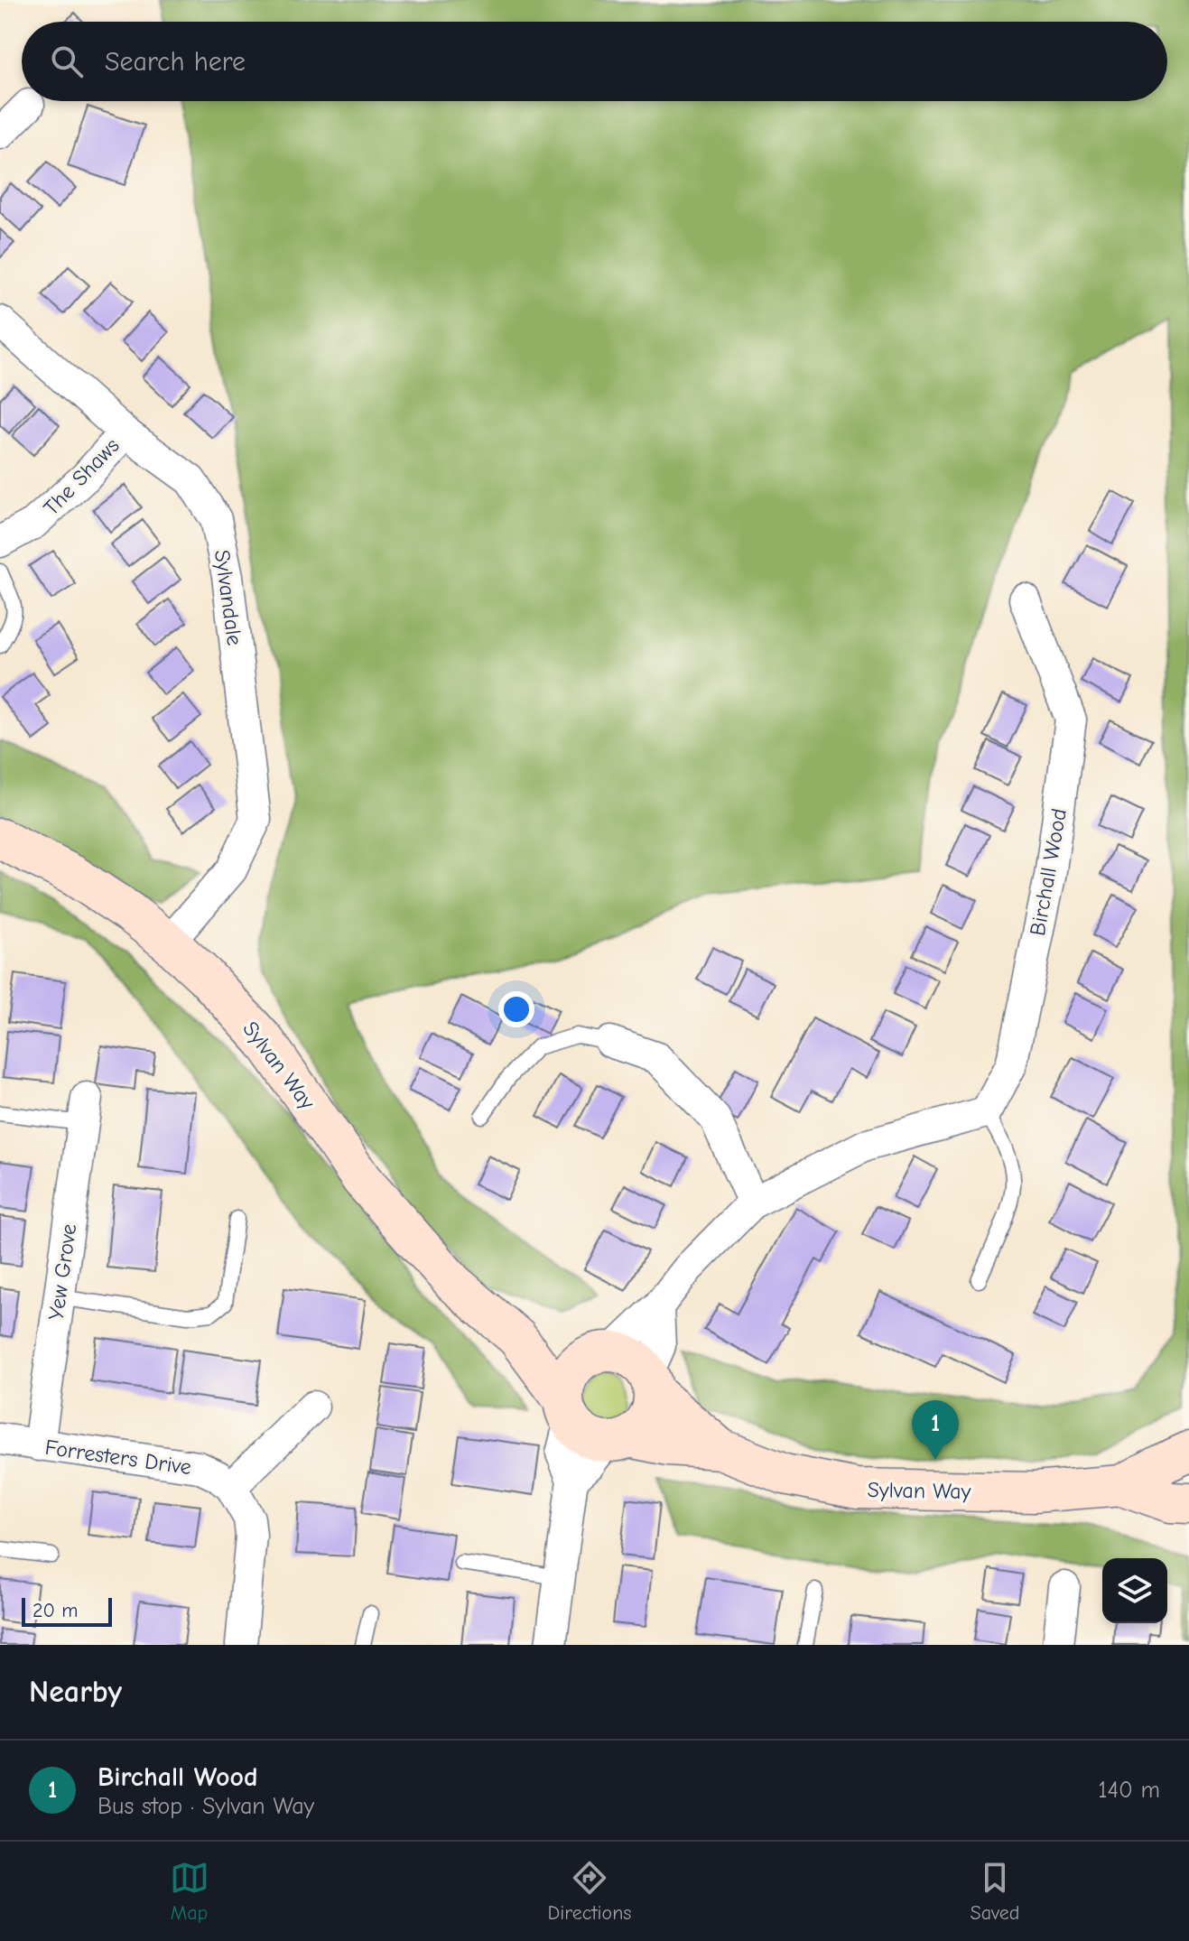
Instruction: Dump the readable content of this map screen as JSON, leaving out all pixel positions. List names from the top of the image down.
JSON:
{
  "streets": {
    "street": [
      "The Shaws",
      "Sylvandale",
      "Birchall Wood",
      "Sylvan Way",
      "Yew Grove",
      "Forresters Drive"
    ]
  },
  "crossings": [
    ["The Shaws", "Sylvandale"],
    ["Sylvandale", "Sylvan Way"],
    ["Yew Grove", "Forresters Drive"]
  ],
  "scale_bar": "20 m",
  "page": {
    "search": "Search here",
    "pins": "1",
    "scale": "20 m",
    "heading": "Nearby",
    "list": [
      {
        "mark": "1",
        "name": "Birchall Wood",
        "note": "Bus stop · Sylvan Way",
        "value": "140 m"
      }
    ],
    "nav": ["Map", "Directions", "Saved"]
  }
}
